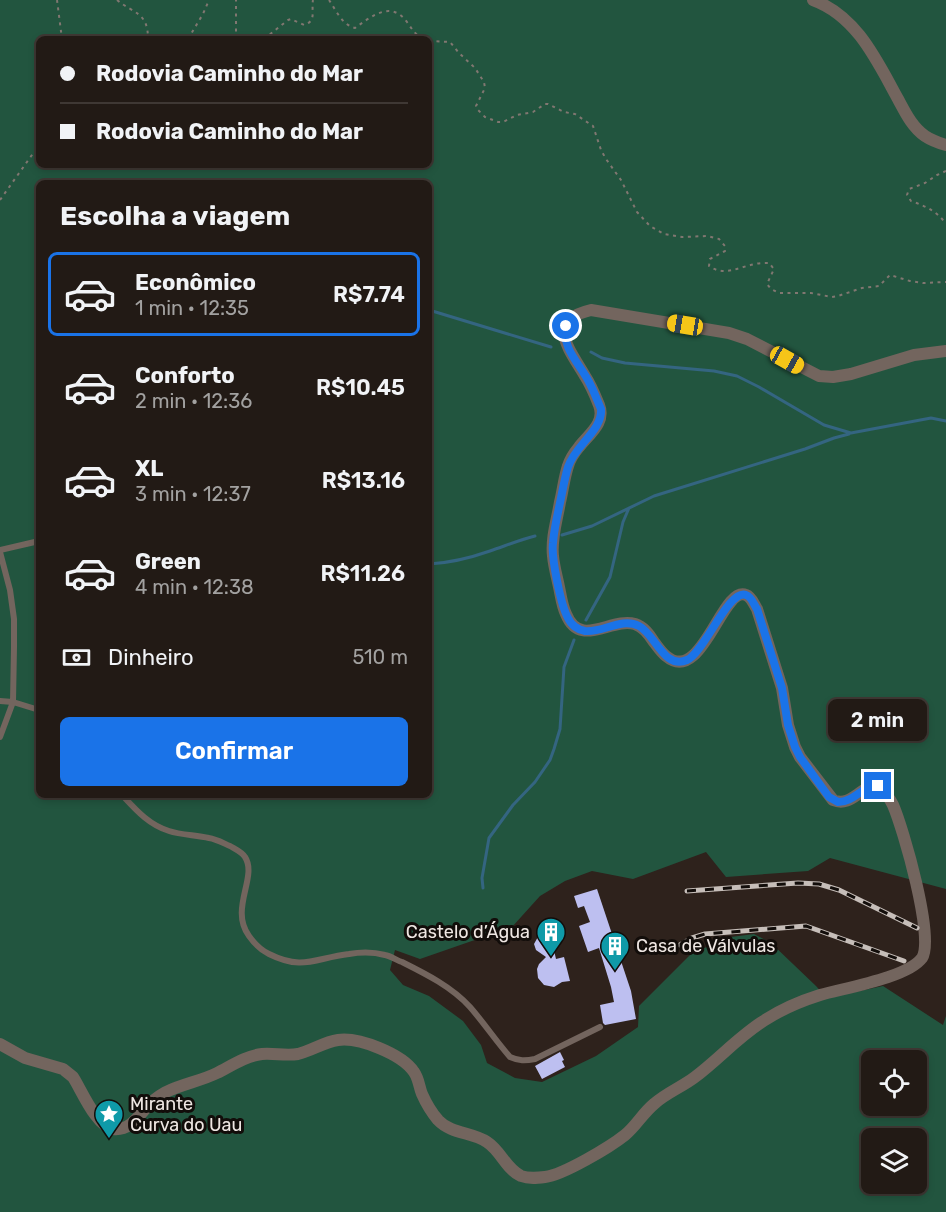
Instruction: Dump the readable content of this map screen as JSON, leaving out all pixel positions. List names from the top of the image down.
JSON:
{
  "places": {
    "building": ["Castelo d’Água", "Casa de Válvulas"],
    "place": ["Mirante Curva do Uau"]
  },
  "page": {
    "banner": ["Rodovia Caminho do Mar", "Rodovia Caminho do Mar"],
    "heading": "Escolha a viagem",
    "list": [
      {
        "name": "Econômico",
        "note": "1 min · 12:35",
        "value": "R$7.74"
      },
      {
        "name": "Conforto",
        "note": "2 min · 12:36",
        "value": "R$10.45"
      },
      {
        "name": "XL",
        "note": "3 min · 12:37",
        "value": "R$13.16"
      },
      {
        "name": "Green",
        "note": "4 min · 12:38",
        "value": "R$11.26"
      }
    ],
    "pay": ["Dinheiro", "510 m"],
    "bubble": "2 min",
    "buttons": "Confirmar"
  }
}
